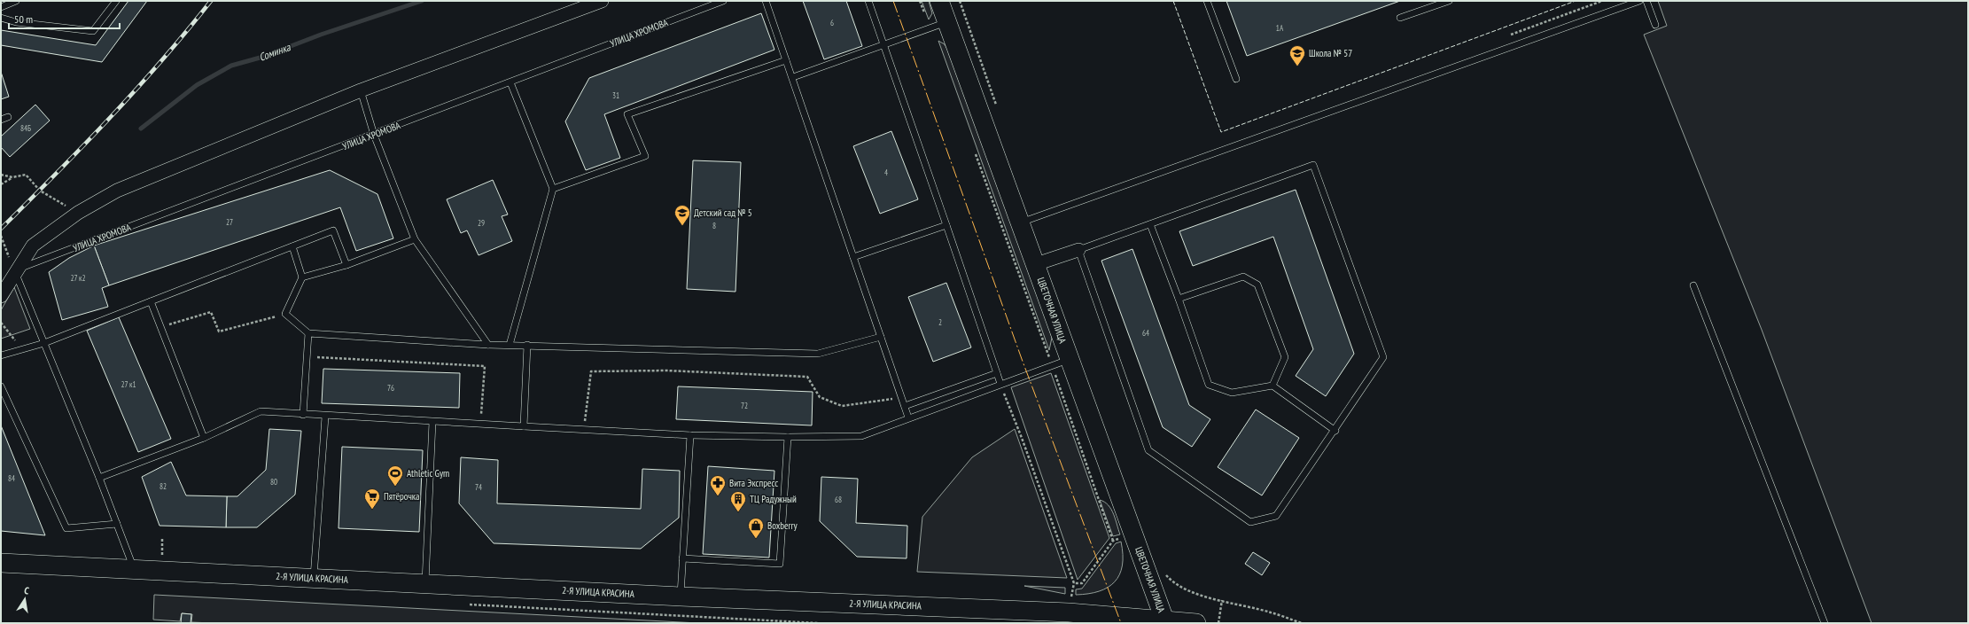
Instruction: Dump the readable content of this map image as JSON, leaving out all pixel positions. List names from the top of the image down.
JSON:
{
  "streets": {
    "main road": ["ЦВЕТОЧНАЯ УЛИЦА", "2-Я УЛИЦА КРАСИНА"],
    "lane": ["УЛИЦА ХРОМОВА"]
  },
  "crossings": [
    ["ЦВЕТОЧНАЯ УЛИЦА", "2-Я УЛИЦА КРАСИНА"]
  ],
  "water": ["Соминка"],
  "places": {
    "school or university": ["Школа № 57", "Детский сад № 5"],
    "sports": ["Athletic Gym"],
    "pharmacy": ["Вита Экспресс"],
    "supermarket": ["Пятёрочка"],
    "building": ["ТЦ Радужный"],
    "shop": ["Boxberry"]
  },
  "house_numbers": [
    "6",
    "1А",
    "31",
    "84Б",
    "4",
    "27",
    "29",
    "8",
    "27 к2",
    "2",
    "64",
    "27 к1",
    "76",
    "72",
    "84",
    "80",
    "82",
    "74",
    "68"
  ],
  "scale_bar": "50 m",
  "north": "top"
}
